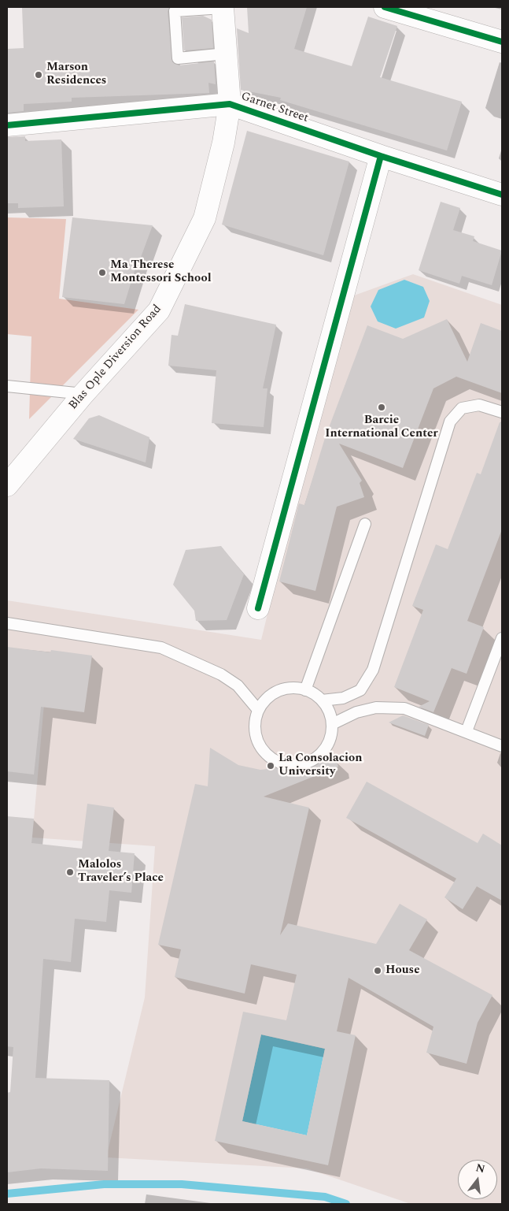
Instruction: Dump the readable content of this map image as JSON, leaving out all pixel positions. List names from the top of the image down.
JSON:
{
  "streets": {
    "street": ["Garnet Street", "Blas Ople Diversion Road"]
  },
  "crossings": [
    ["Garnet Street", "Blas Ople Diversion Road"]
  ],
  "places": [
    "Marson Residences",
    "Ma Therese Montessori School",
    "Barcie International Center",
    "La Consolacion University",
    "Malolos Traveler’s Place",
    "House"
  ],
  "north": "top"
}
